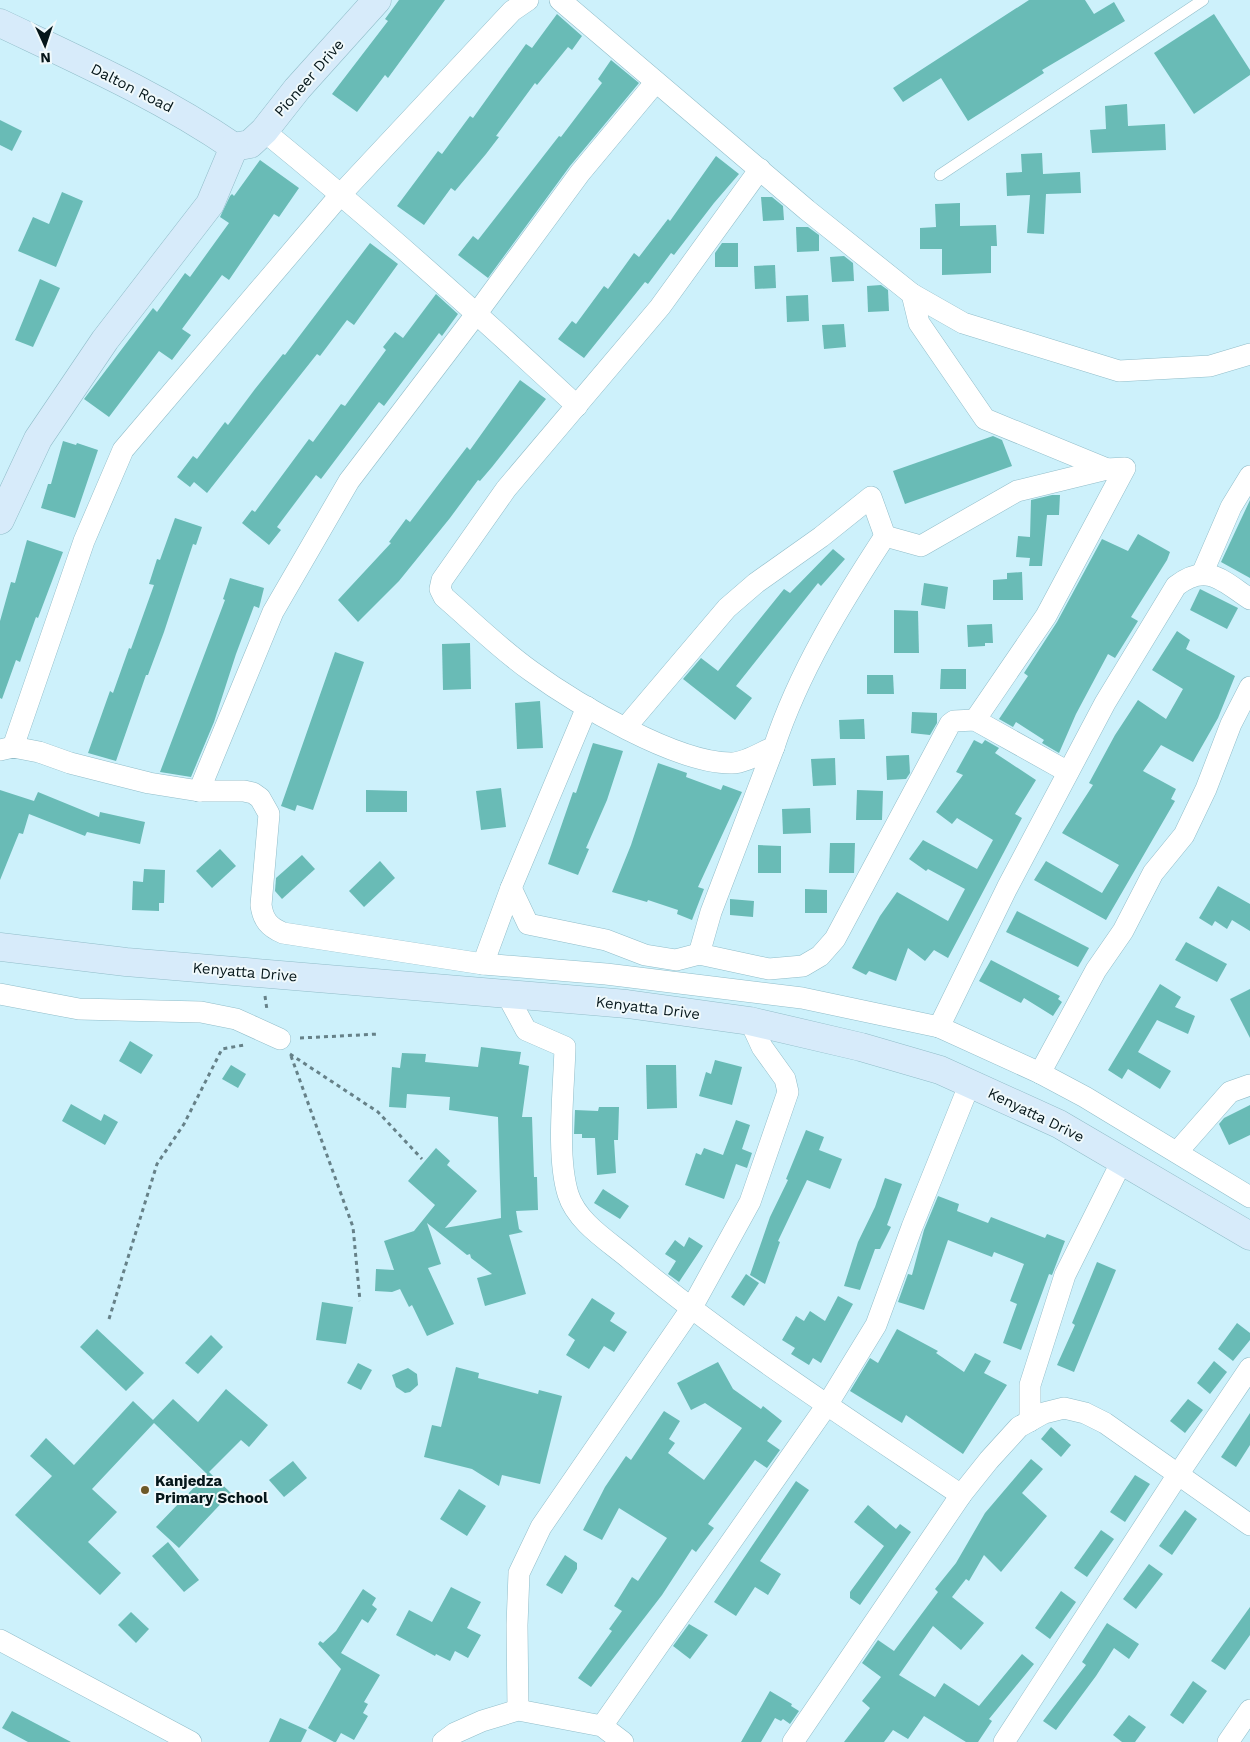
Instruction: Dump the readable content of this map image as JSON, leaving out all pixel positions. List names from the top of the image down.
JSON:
{
  "streets": {
    "main road": ["Pioneer Drive", "Dalton Road", "Kenyatta Drive"]
  },
  "crossings": [
    ["Pioneer Drive", "Dalton Road"]
  ],
  "places": ["Kanjedza Primary School"],
  "north": "bottom"
}
